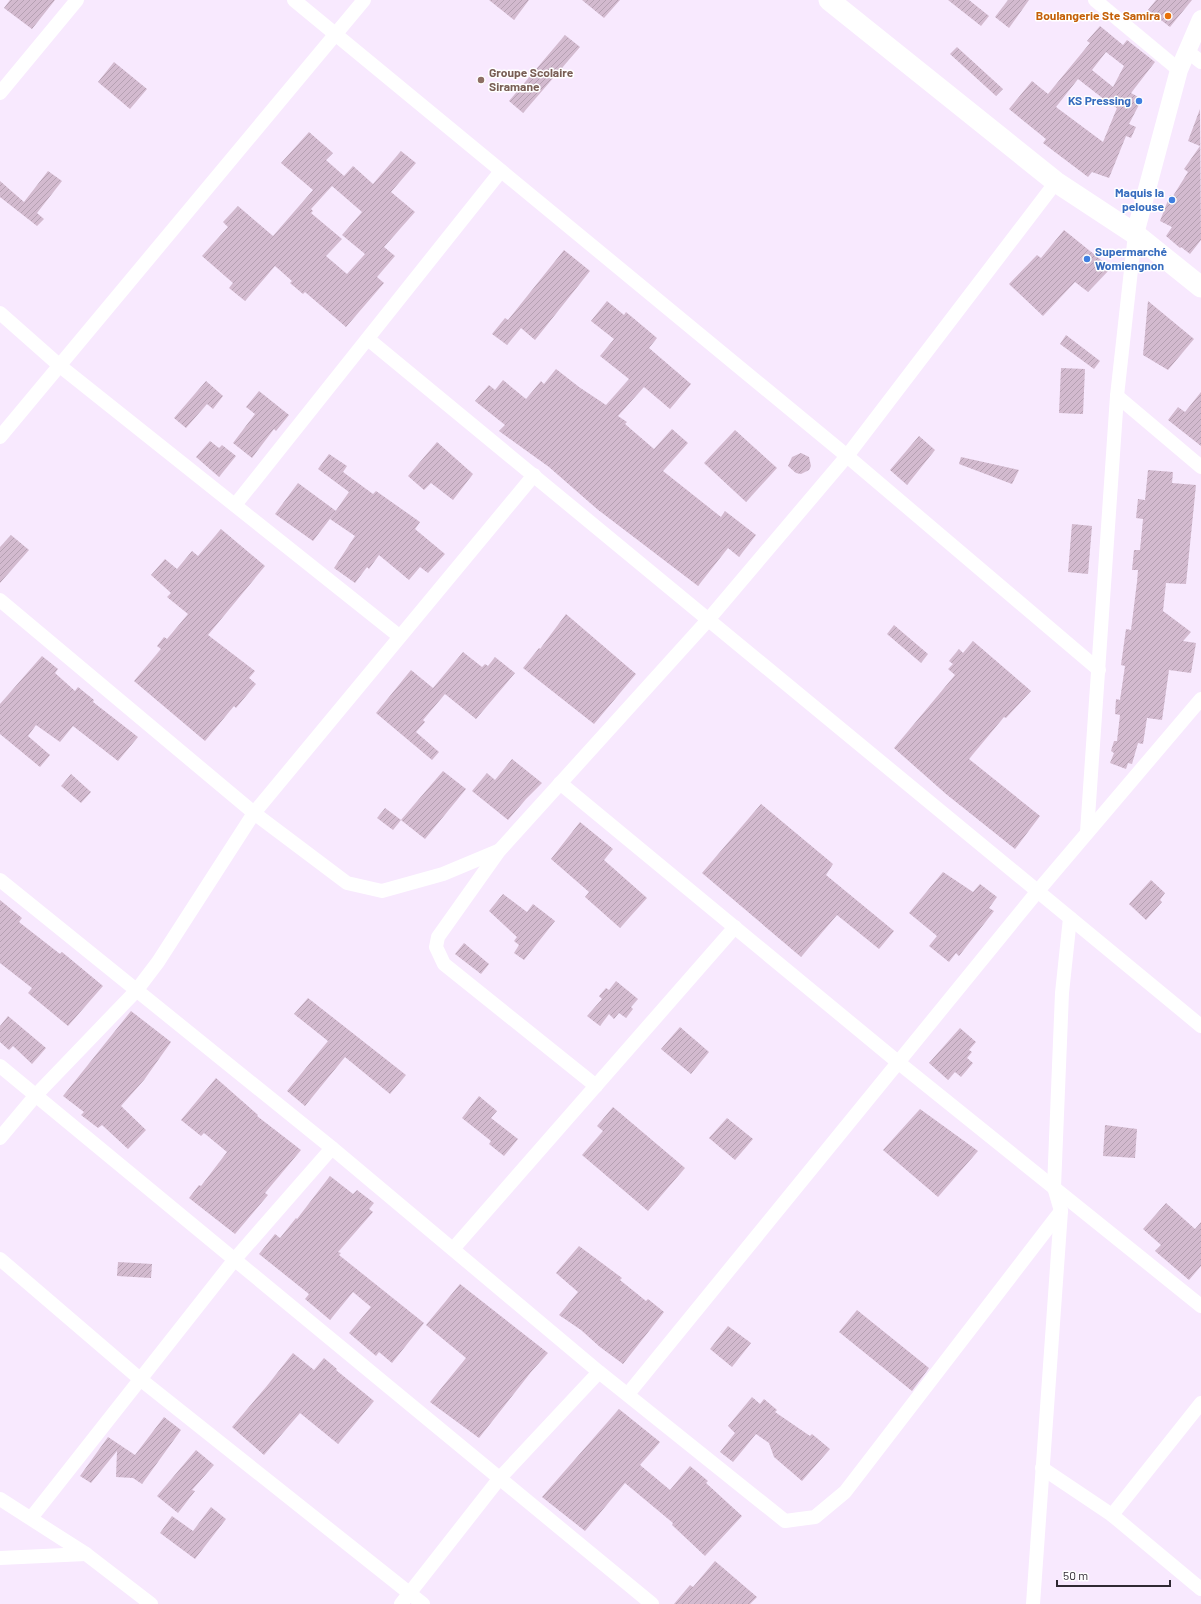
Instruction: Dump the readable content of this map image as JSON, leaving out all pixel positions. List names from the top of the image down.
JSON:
{
  "places": [
    "Boulangerie Ste Samira",
    "Groupe Scolaire Siramane",
    "KS Pressing",
    "Maquis la pelouse",
    "Supermarché Womiengnon"
  ],
  "scale_bar": "50 m"
}
